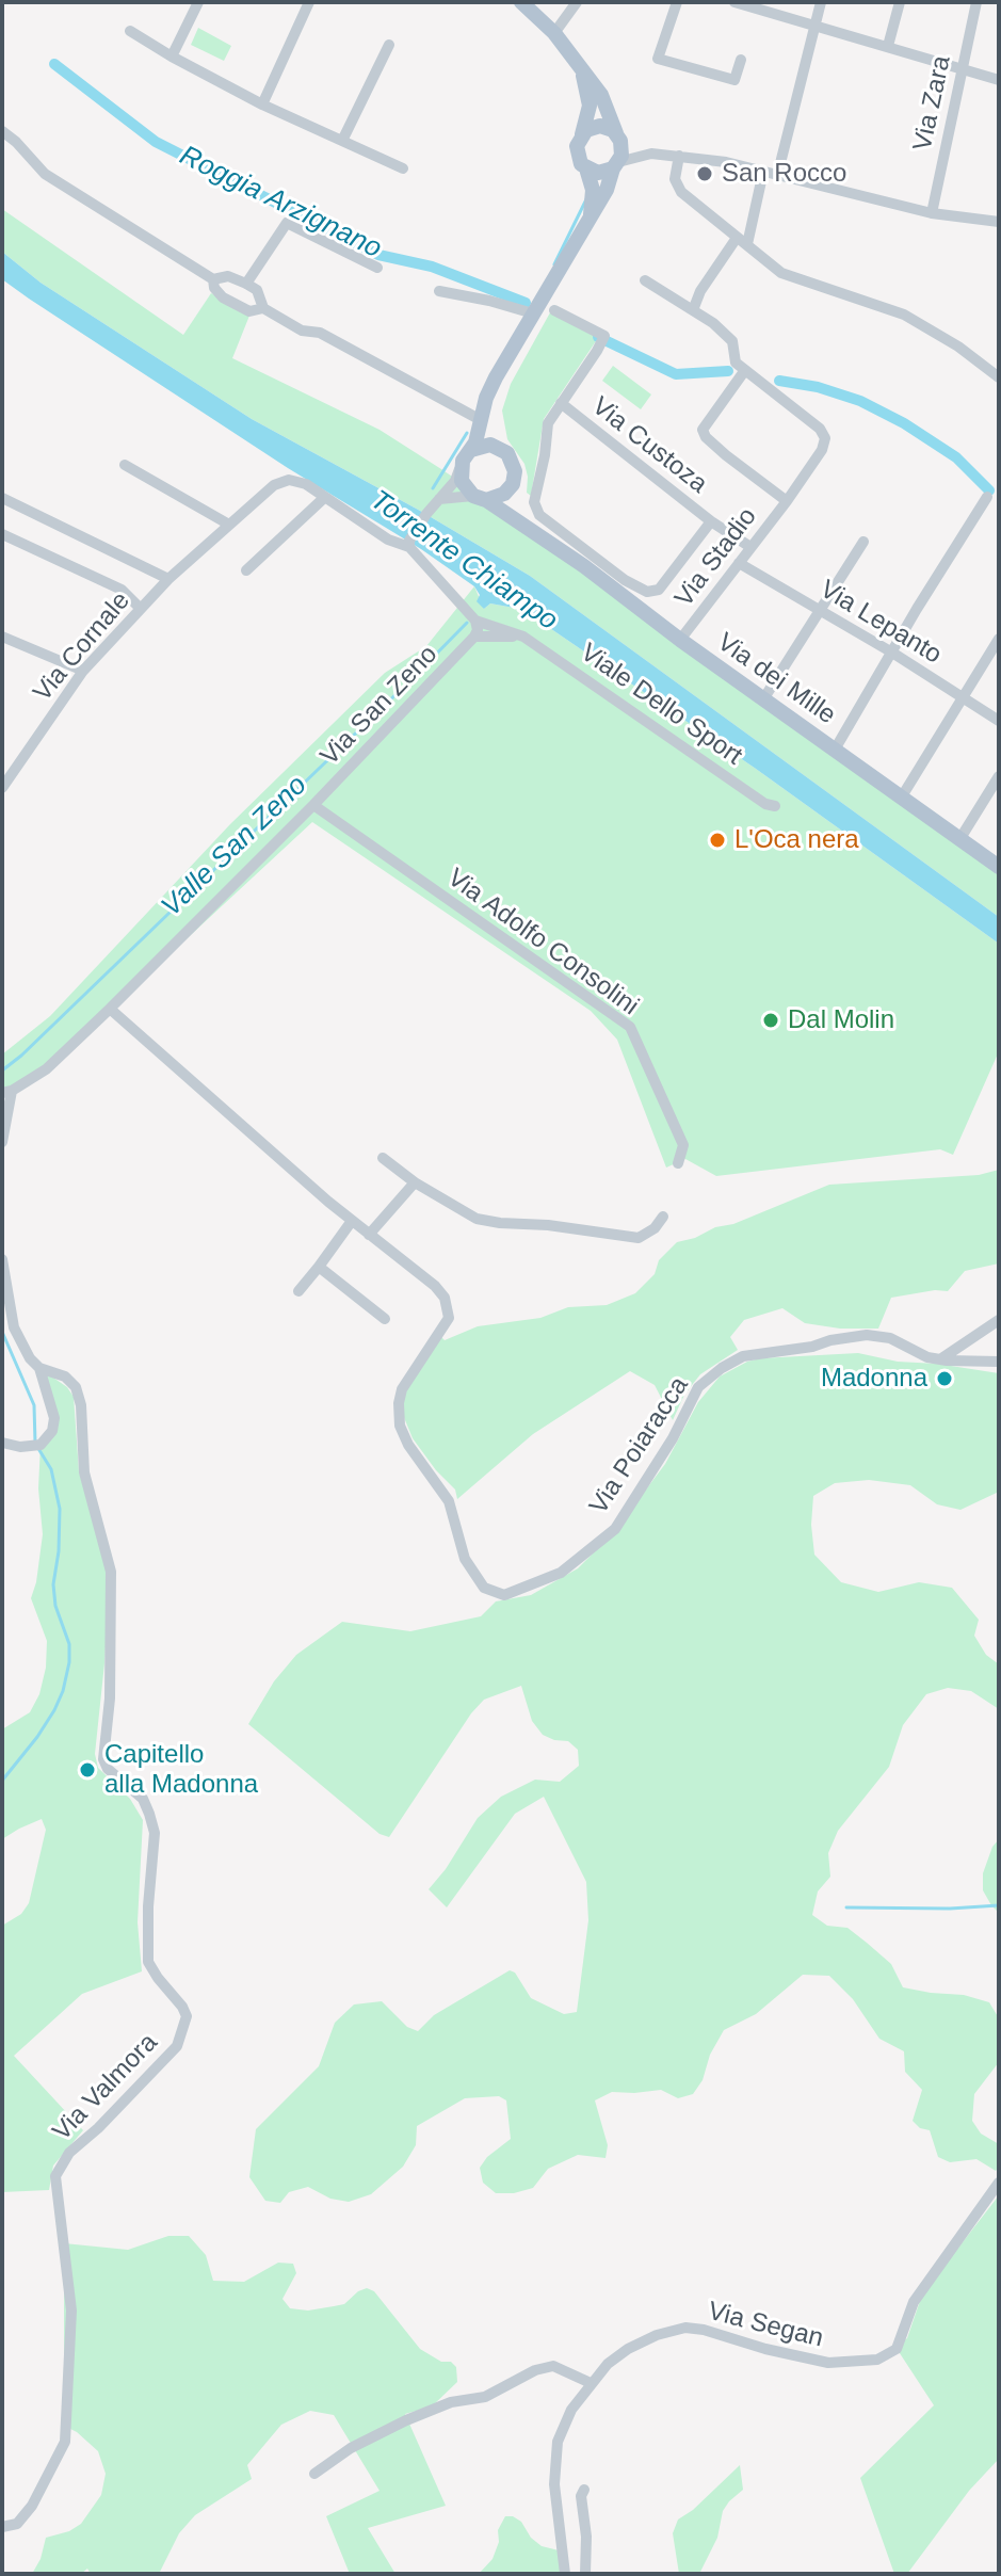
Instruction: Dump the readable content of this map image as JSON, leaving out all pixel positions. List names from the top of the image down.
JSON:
{
  "streets": {
    "main road": ["Via dei Mille"],
    "street": [
      "Via Zara",
      "Via Custoza",
      "Via Stadio",
      "Via Lepanto",
      "Via Cornale",
      "Viale Dello Sport",
      "Via San Zeno",
      "Via Adolfo Consolini",
      "Via Poiaracca",
      "Via Valmora",
      "Via Segan"
    ]
  },
  "crossings": [
    ["Via Custoza", "Via Stadio"],
    ["Via Stadio", "Via Lepanto"],
    ["Via Stadio", "Via dei Mille"],
    ["Via San Zeno", "Via Adolfo Consolini"],
    ["Via San Zeno", "Via Poiaracca"]
  ],
  "water": ["Roggia Arzignano", "Torrente Chiampo", "Valle San Zeno"],
  "places": [
    "San Rocco",
    "L'Oca nera",
    "Dal Molin",
    "Madonna",
    "Capitello alla Madonna"
  ]
}
